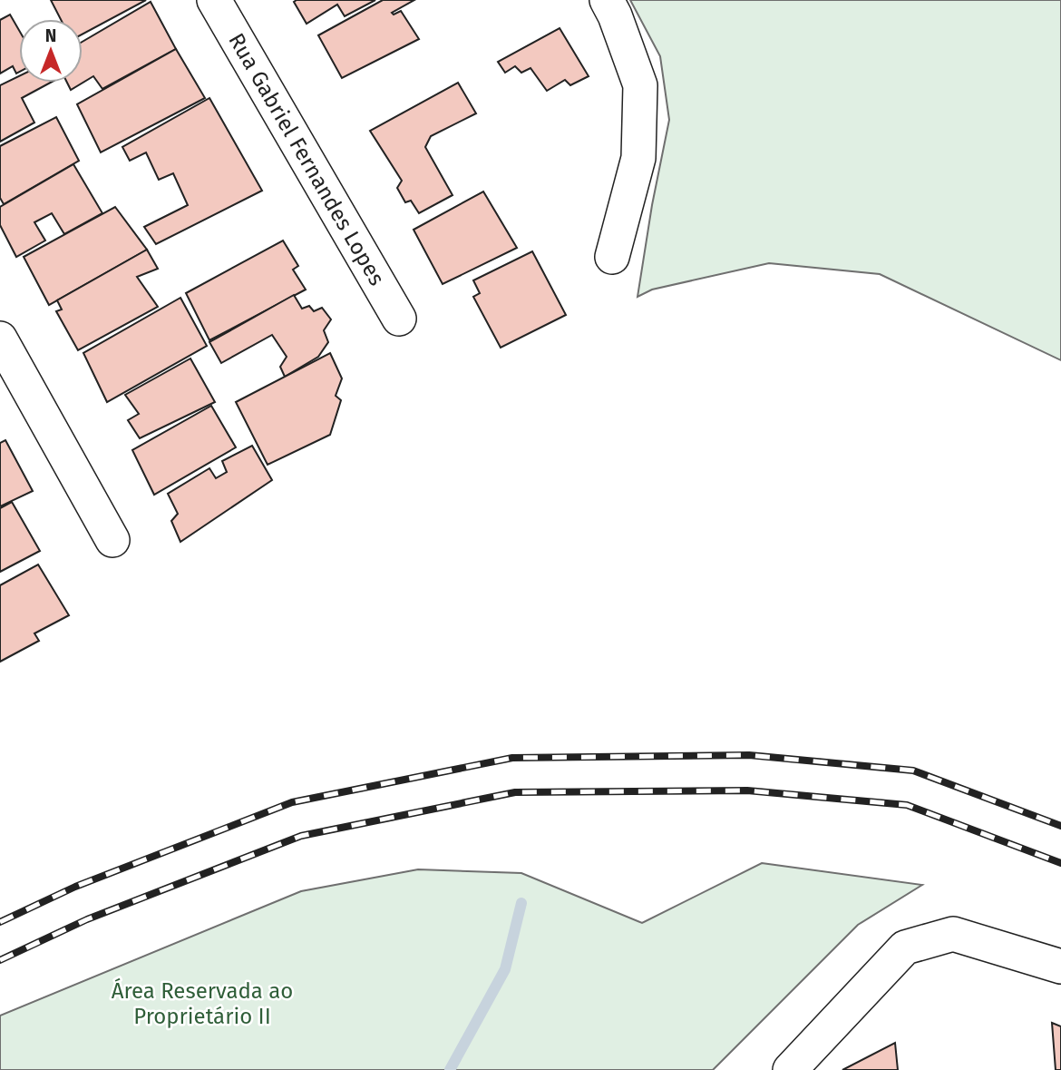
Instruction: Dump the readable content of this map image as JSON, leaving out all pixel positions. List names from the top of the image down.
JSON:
{
  "streets": {
    "street": ["Rua Gabriel Fernandes Lopes"]
  },
  "parks": ["Área Reservada ao Proprietário II"],
  "north": "top"
}
